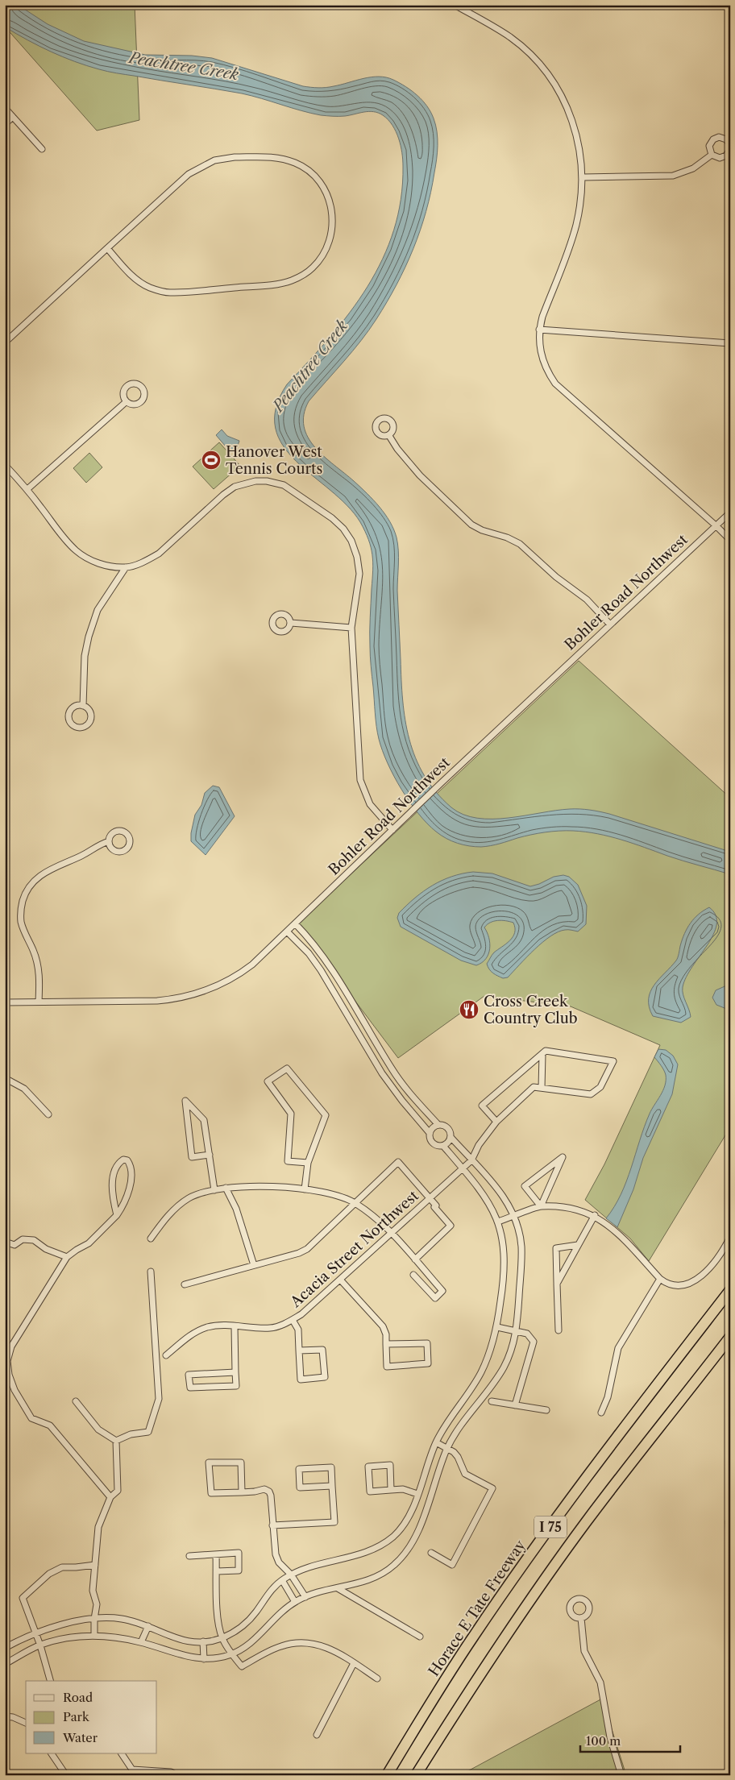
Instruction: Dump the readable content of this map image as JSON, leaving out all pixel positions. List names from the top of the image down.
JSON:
{
  "streets": {
    "highway": ["I 75", "Horace E Tate Freeway"],
    "street": ["Bohler Road Northwest", "Acacia Street Northwest"]
  },
  "water": ["Peachtree Creek"],
  "places": {
    "sports": ["Hanover West Tennis Courts"],
    "restaurant": ["Cross Creek Country Club"]
  },
  "legend": ["Road", "Park", "Water"],
  "scale_bar": "100 m"
}
